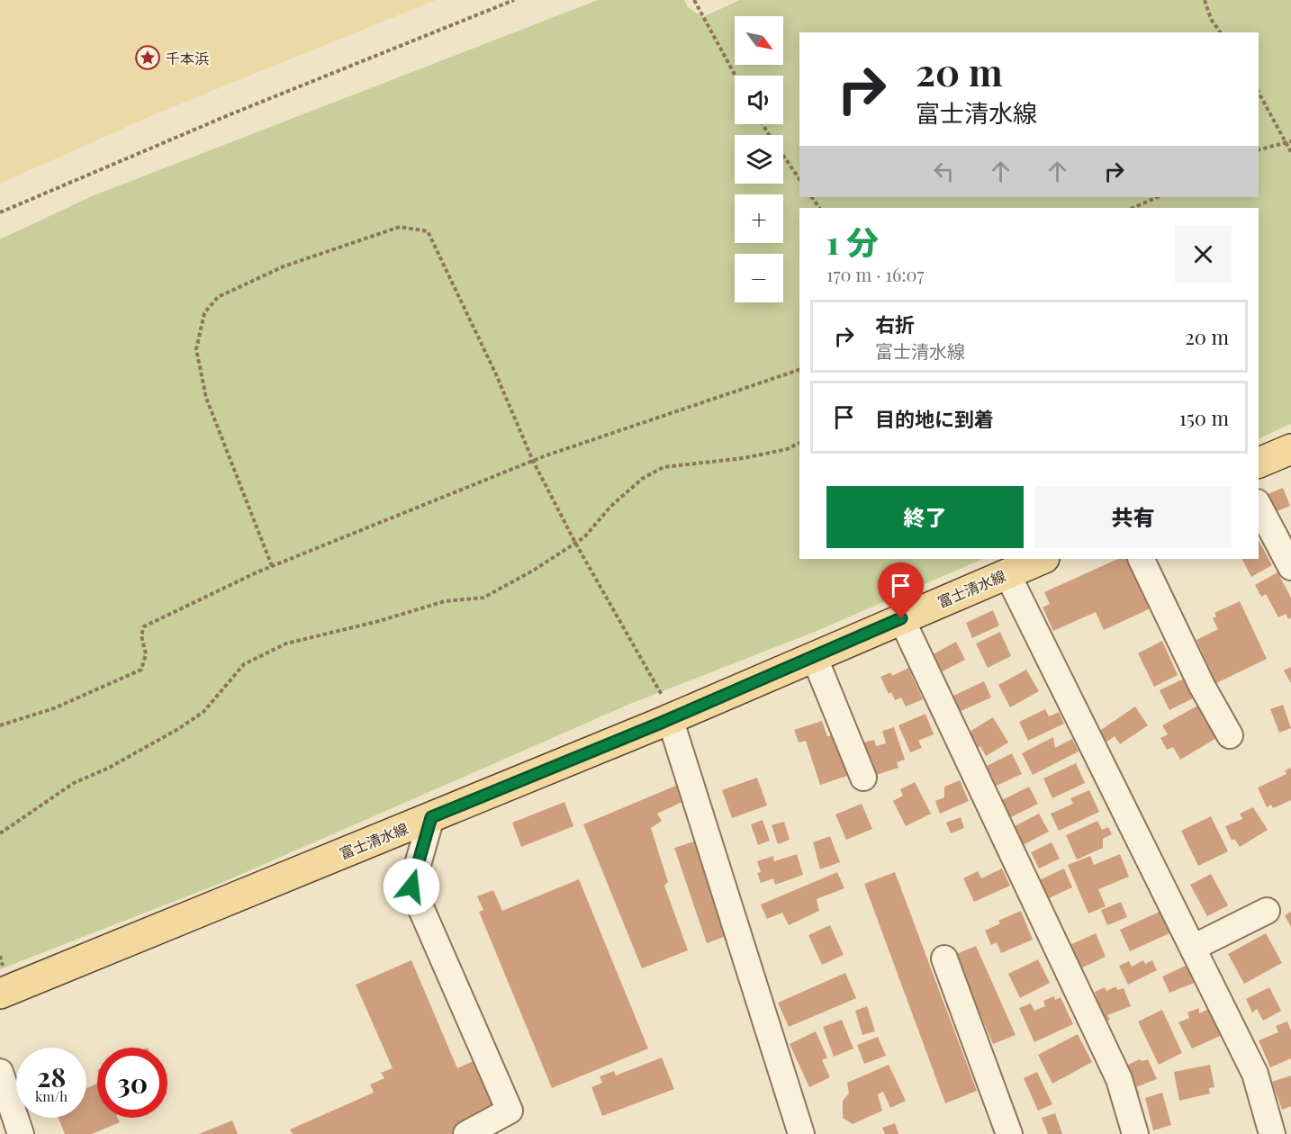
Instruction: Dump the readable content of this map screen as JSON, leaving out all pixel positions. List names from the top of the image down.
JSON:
{
  "streets": {
    "main road": ["富士清水線"]
  },
  "places": {
    "place": ["千本浜"]
  },
  "north": "bottom right",
  "page": {
    "map_buttons": ["+", "−"],
    "turn": ["20 m", "富士清水線"],
    "heading": ["1 分", "170 m · 16:07"],
    "list": [
      {
        "name": "右折",
        "note": "富士清水線",
        "value": "20 m"
      },
      {
        "name": "目的地に到着",
        "value": "150 m"
      }
    ],
    "buttons": ["終了", "共有"],
    "speed": "28 km/h",
    "limit": "30"
  }
}
